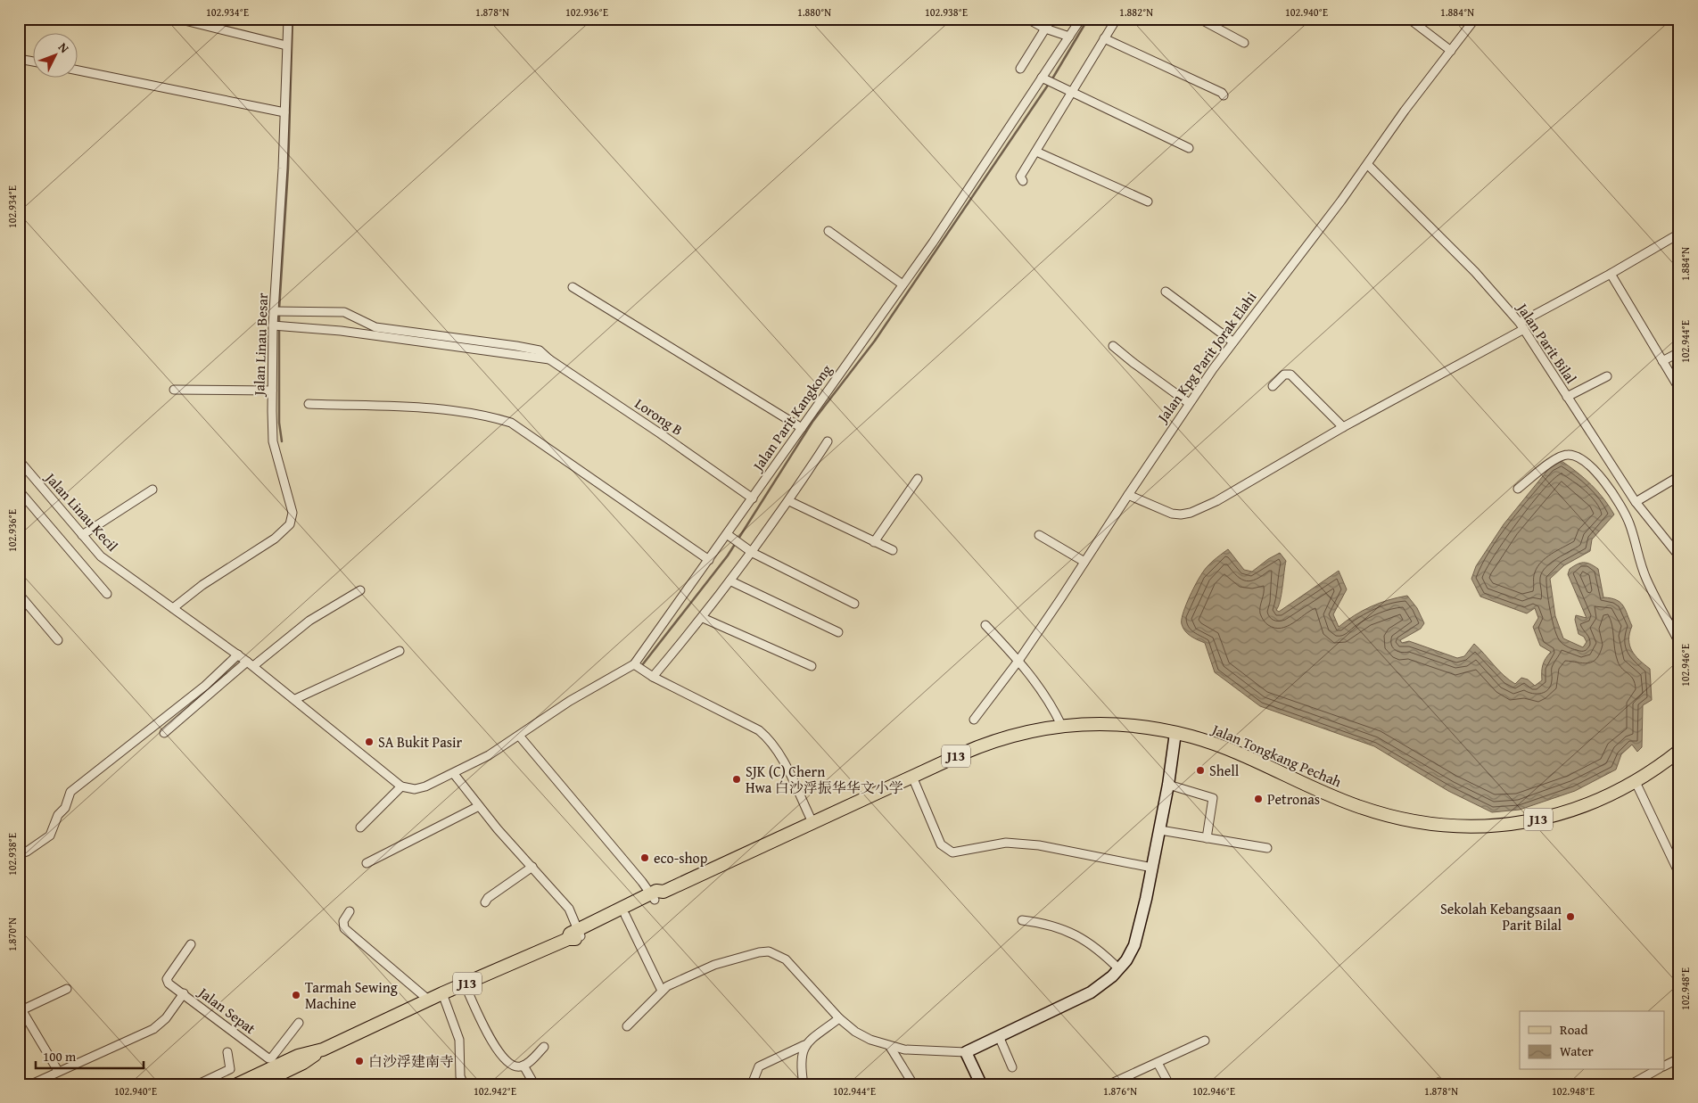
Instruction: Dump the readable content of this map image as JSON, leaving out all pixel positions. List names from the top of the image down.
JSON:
{
  "streets": {
    "main road": ["Jalan Tongkang Pechah", "J13"],
    "street": [
      "Jalan Parit Bilal",
      "Jalan Linau Besar",
      "Jalan Kpg Parit Jorak Elahi",
      "Lorong B",
      "Jalan Parit Kangkong",
      "Jalan Linau Kecil",
      "Jalan Sepat"
    ]
  },
  "crossings": [
    ["Jalan Parit Bilal", "Jalan Kpg Parit Jorak Elahi"],
    ["Jalan Linau Besar", "Jalan Linau Kecil"],
    ["Lorong B", "Jalan Parit Kangkong"],
    ["Jalan Tongkang Pechah", "Jalan Sepat"]
  ],
  "places": [
    "SA Bukit Pasir",
    "Shell",
    "SJK (C) Chern Hwa 白沙浮振华华文小学",
    "Petronas",
    "eco-shop",
    "Sekolah Kebangsaan Parit Bilal",
    "Tarmah Sewing Machine",
    "白沙浮建南寺"
  ],
  "legend": ["Road", "Water"],
  "scale_bar": "100 m",
  "north": "top right",
  "coordinates": [
    "102.934°E",
    "1.878°N",
    "102.936°E",
    "1.880°N",
    "102.938°E",
    "1.882°N",
    "102.940°E",
    "1.884°N",
    "102.944°E",
    "102.946°E",
    "1.870°N",
    "102.948°E",
    "102.942°E",
    "1.876°N"
  ]
}
